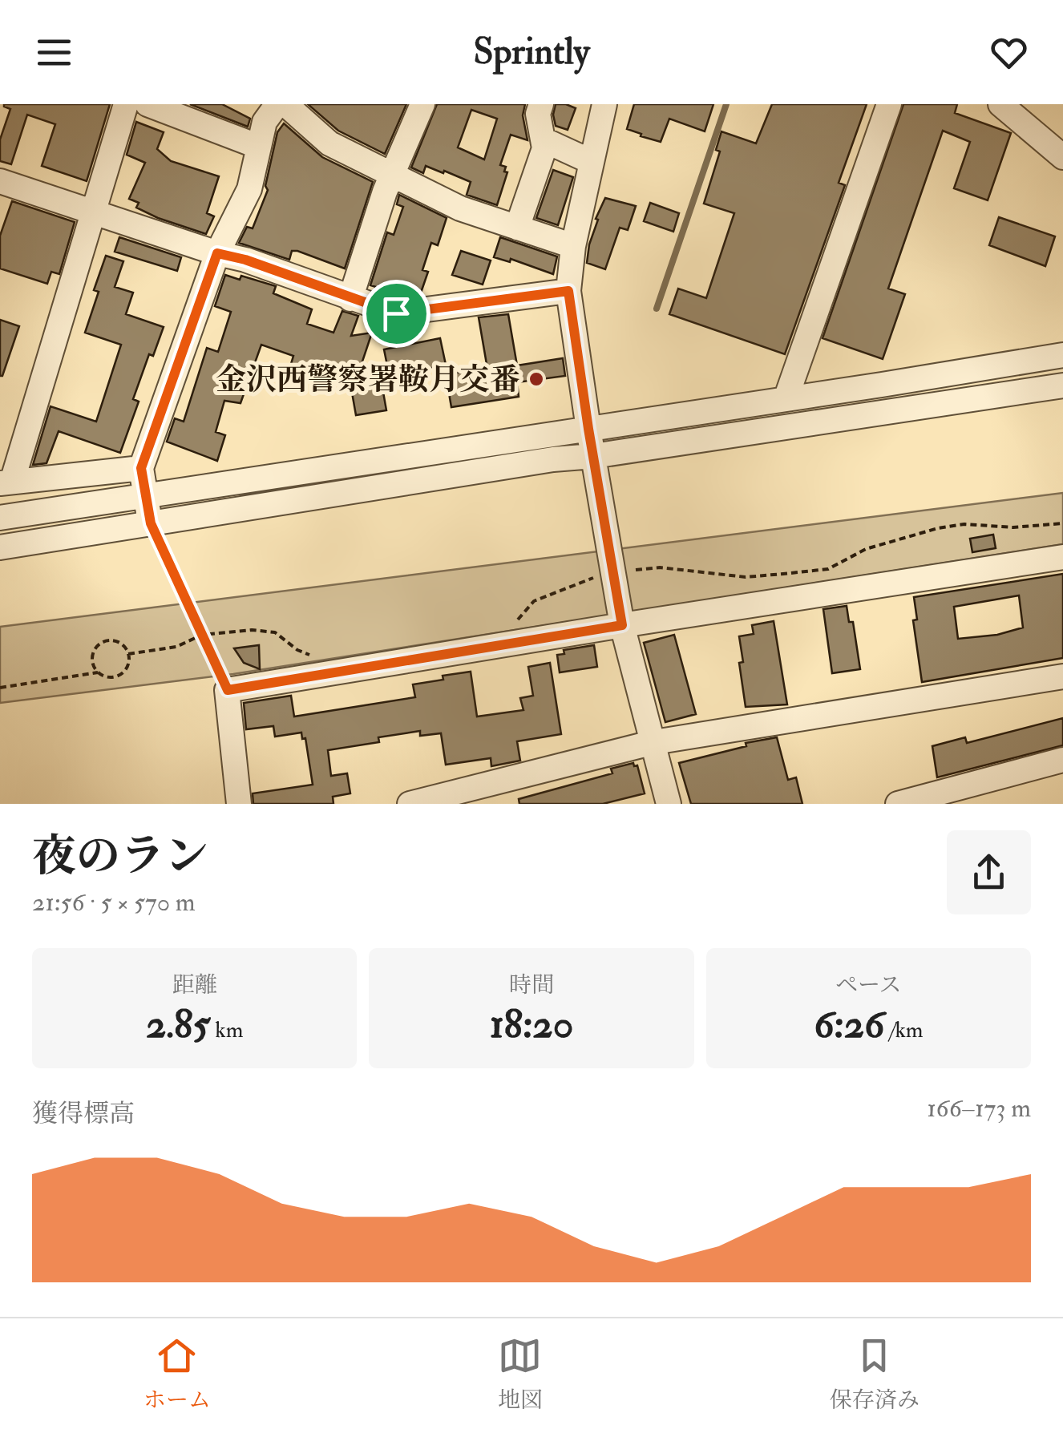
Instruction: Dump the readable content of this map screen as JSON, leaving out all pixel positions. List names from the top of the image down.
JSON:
{
  "places": ["金沢西警察署鞍月交番"],
  "page": {
    "header": "Sprintly",
    "heading": ["夜のラン", "21:56 · 5 × 570 m"],
    "stats": [
      ["距離", "2.85 km"],
      ["時間", "18:20"],
      ["ペース", "6:26 /km"]
    ],
    "chart": ["獲得標高", "166–173 m"],
    "tabs": ["ホーム", "地図", "保存済み"]
  }
}
